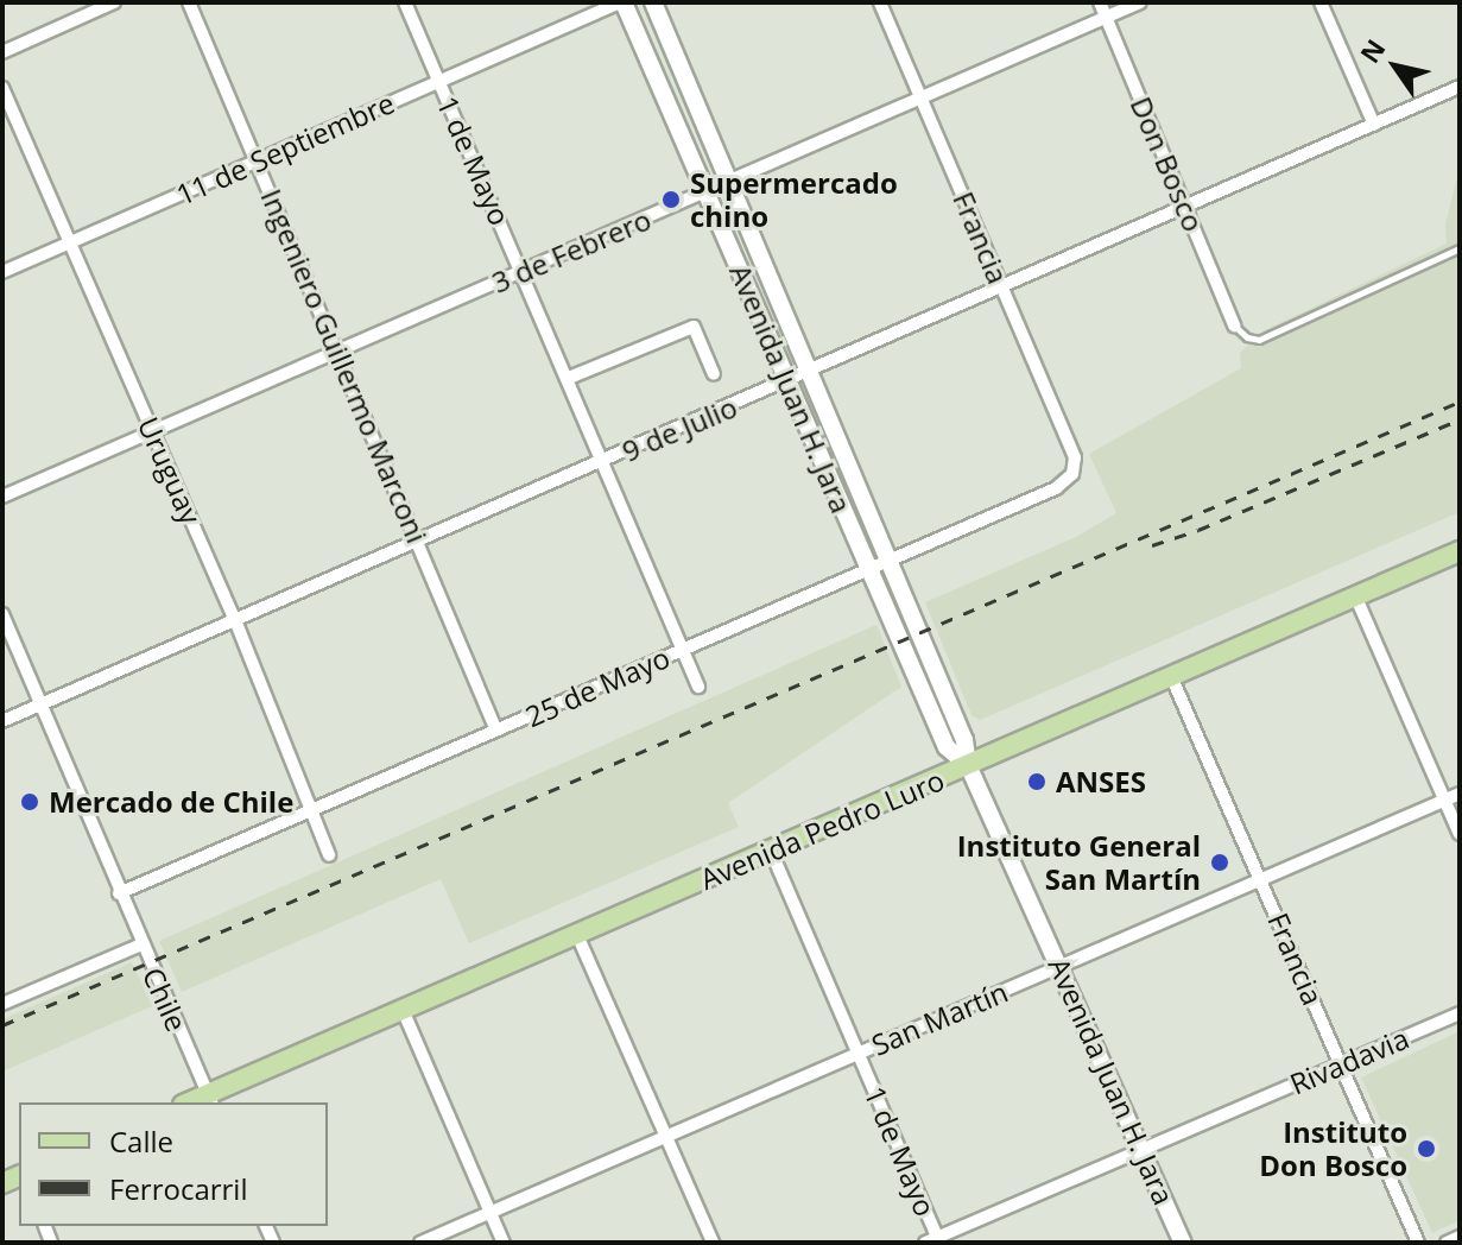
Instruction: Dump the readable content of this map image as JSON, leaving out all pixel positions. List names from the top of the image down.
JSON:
{
  "streets": {
    "main road": ["Avenida Juan H. Jara", "Avenida Pedro Luro"],
    "street": [
      "11 de Septiembre",
      "1 de Mayo",
      "Don Bosco",
      "Francia",
      "3 de Febrero",
      "Ingeniero Guillermo Marconi",
      "9 de Julio",
      "Uruguay",
      "25 de Mayo",
      "Chile",
      "San Martín",
      "Rivadavia"
    ]
  },
  "crossings": [
    ["11 de Septiembre", "1 de Mayo"],
    ["11 de Septiembre", "Ingeniero Guillermo Marconi"],
    ["11 de Septiembre", "Avenida Juan H. Jara"],
    ["11 de Septiembre", "Uruguay"],
    ["1 de Mayo", "3 de Febrero"],
    ["1 de Mayo", "9 de Julio"],
    ["1 de Mayo", "25 de Mayo"],
    ["1 de Mayo", "Avenida Pedro Luro"],
    ["1 de Mayo", "San Martín"],
    ["1 de Mayo", "Rivadavia"],
    ["Don Bosco", "3 de Febrero"],
    ["Don Bosco", "9 de Julio"],
    ["Francia", "3 de Febrero"],
    ["Francia", "9 de Julio"],
    ["Francia", "25 de Mayo"],
    ["Francia", "Avenida Pedro Luro"],
    ["Francia", "San Martín"],
    ["Francia", "Rivadavia"],
    ["3 de Febrero", "Ingeniero Guillermo Marconi"],
    ["3 de Febrero", "Avenida Juan H. Jara"],
    ["3 de Febrero", "Uruguay"],
    ["Ingeniero Guillermo Marconi", "9 de Julio"],
    ["Ingeniero Guillermo Marconi", "25 de Mayo"],
    ["Avenida Juan H. Jara", "9 de Julio"],
    ["Avenida Juan H. Jara", "25 de Mayo"],
    ["Avenida Juan H. Jara", "Avenida Pedro Luro"],
    ["Avenida Juan H. Jara", "San Martín"],
    ["Avenida Juan H. Jara", "Rivadavia"],
    ["9 de Julio", "Uruguay"],
    ["9 de Julio", "Chile"],
    ["Uruguay", "25 de Mayo"],
    ["25 de Mayo", "Chile"],
    ["Avenida Pedro Luro", "Chile"]
  ],
  "places": [
    "Supermercado chino",
    "ANSES",
    "Mercado de Chile",
    "Instituto General San Martín",
    "Instituto Don Bosco"
  ],
  "legend": ["Calle", "Ferrocarril"],
  "north": "top left"
}
